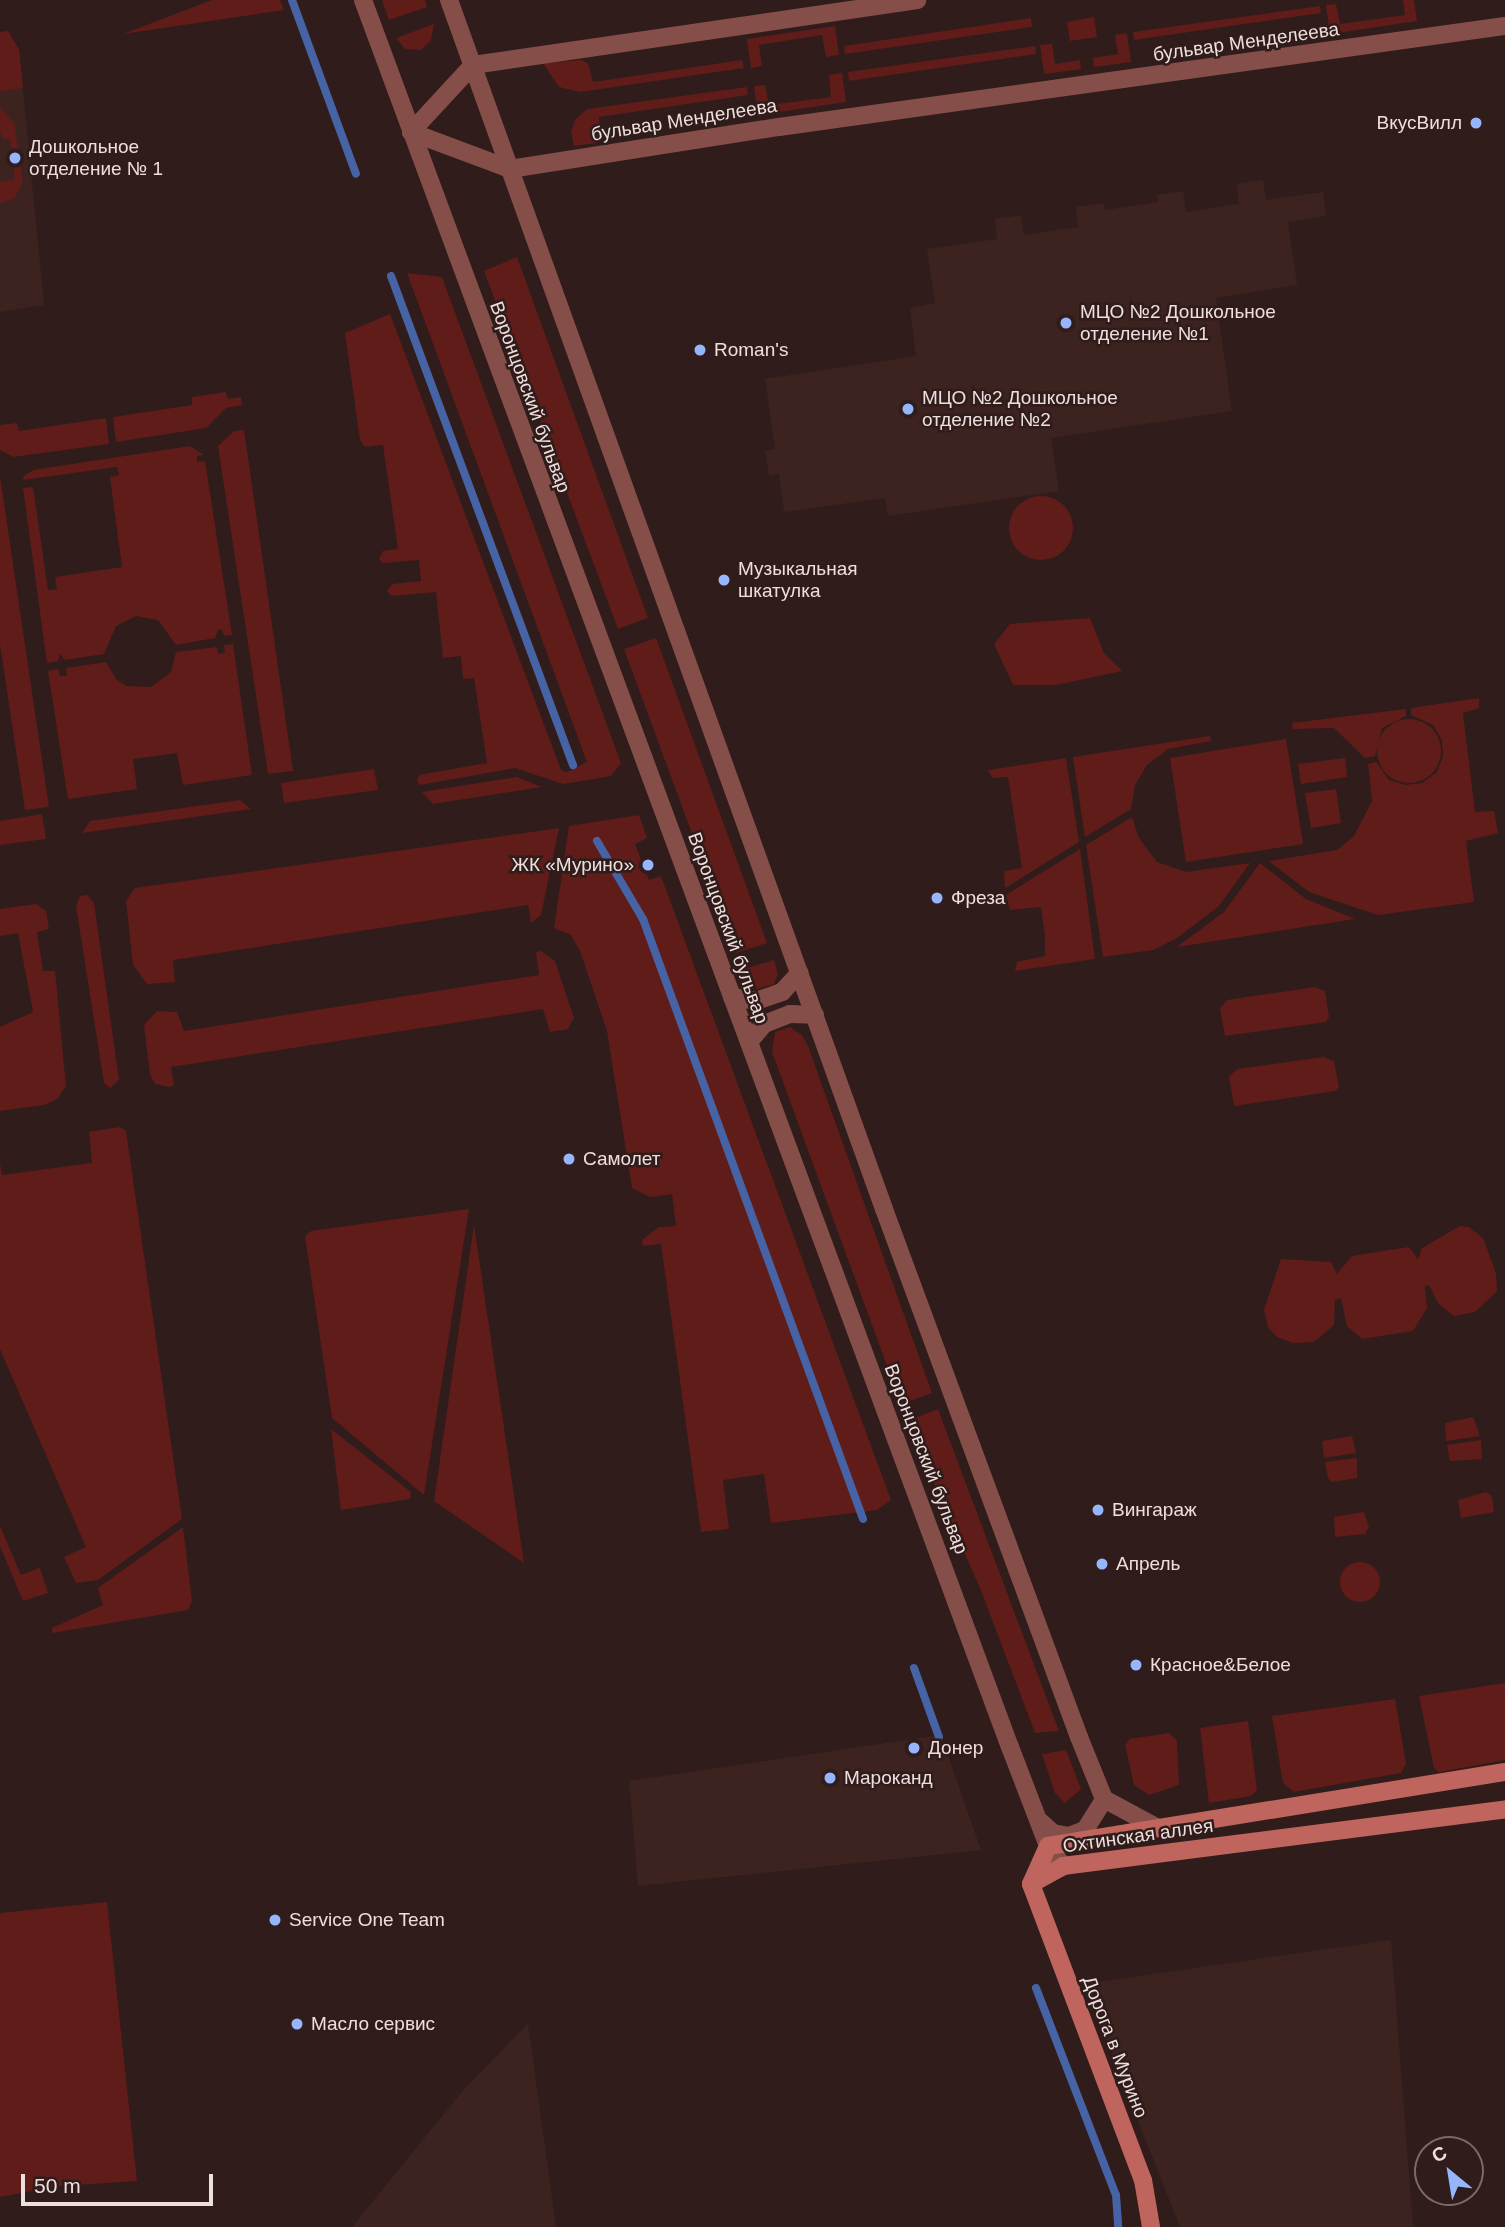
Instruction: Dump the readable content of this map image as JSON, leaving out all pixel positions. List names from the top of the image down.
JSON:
{
  "streets": {
    "street": [
      "бульвар Менделеева",
      "Воронцовский бульвар",
      "Охтинская аллея",
      "Дорога в Мурино"
    ]
  },
  "crossings": [
    ["бульвар Менделеева", "Воронцовский бульвар"],
    ["Воронцовский бульвар", "Охтинская аллея"],
    ["Охтинская аллея", "Дорога в Мурино"]
  ],
  "places": [
    "ВкусВилл",
    "Дошкольное отделение № 1",
    "МЦО №2 Дошкольное отделение №1",
    "Roman's",
    "МЦО №2 Дошкольное отделение №2",
    "Музыкальная шкатулка",
    "ЖК «Мурино»",
    "Фреза",
    "Самолет",
    "Вингараж",
    "Апрель",
    "Красное&Белое",
    "Донер",
    "Мароканд",
    "Service One Team",
    "Масло сервис"
  ],
  "scale_bar": "50 m",
  "north": "top left"
}
